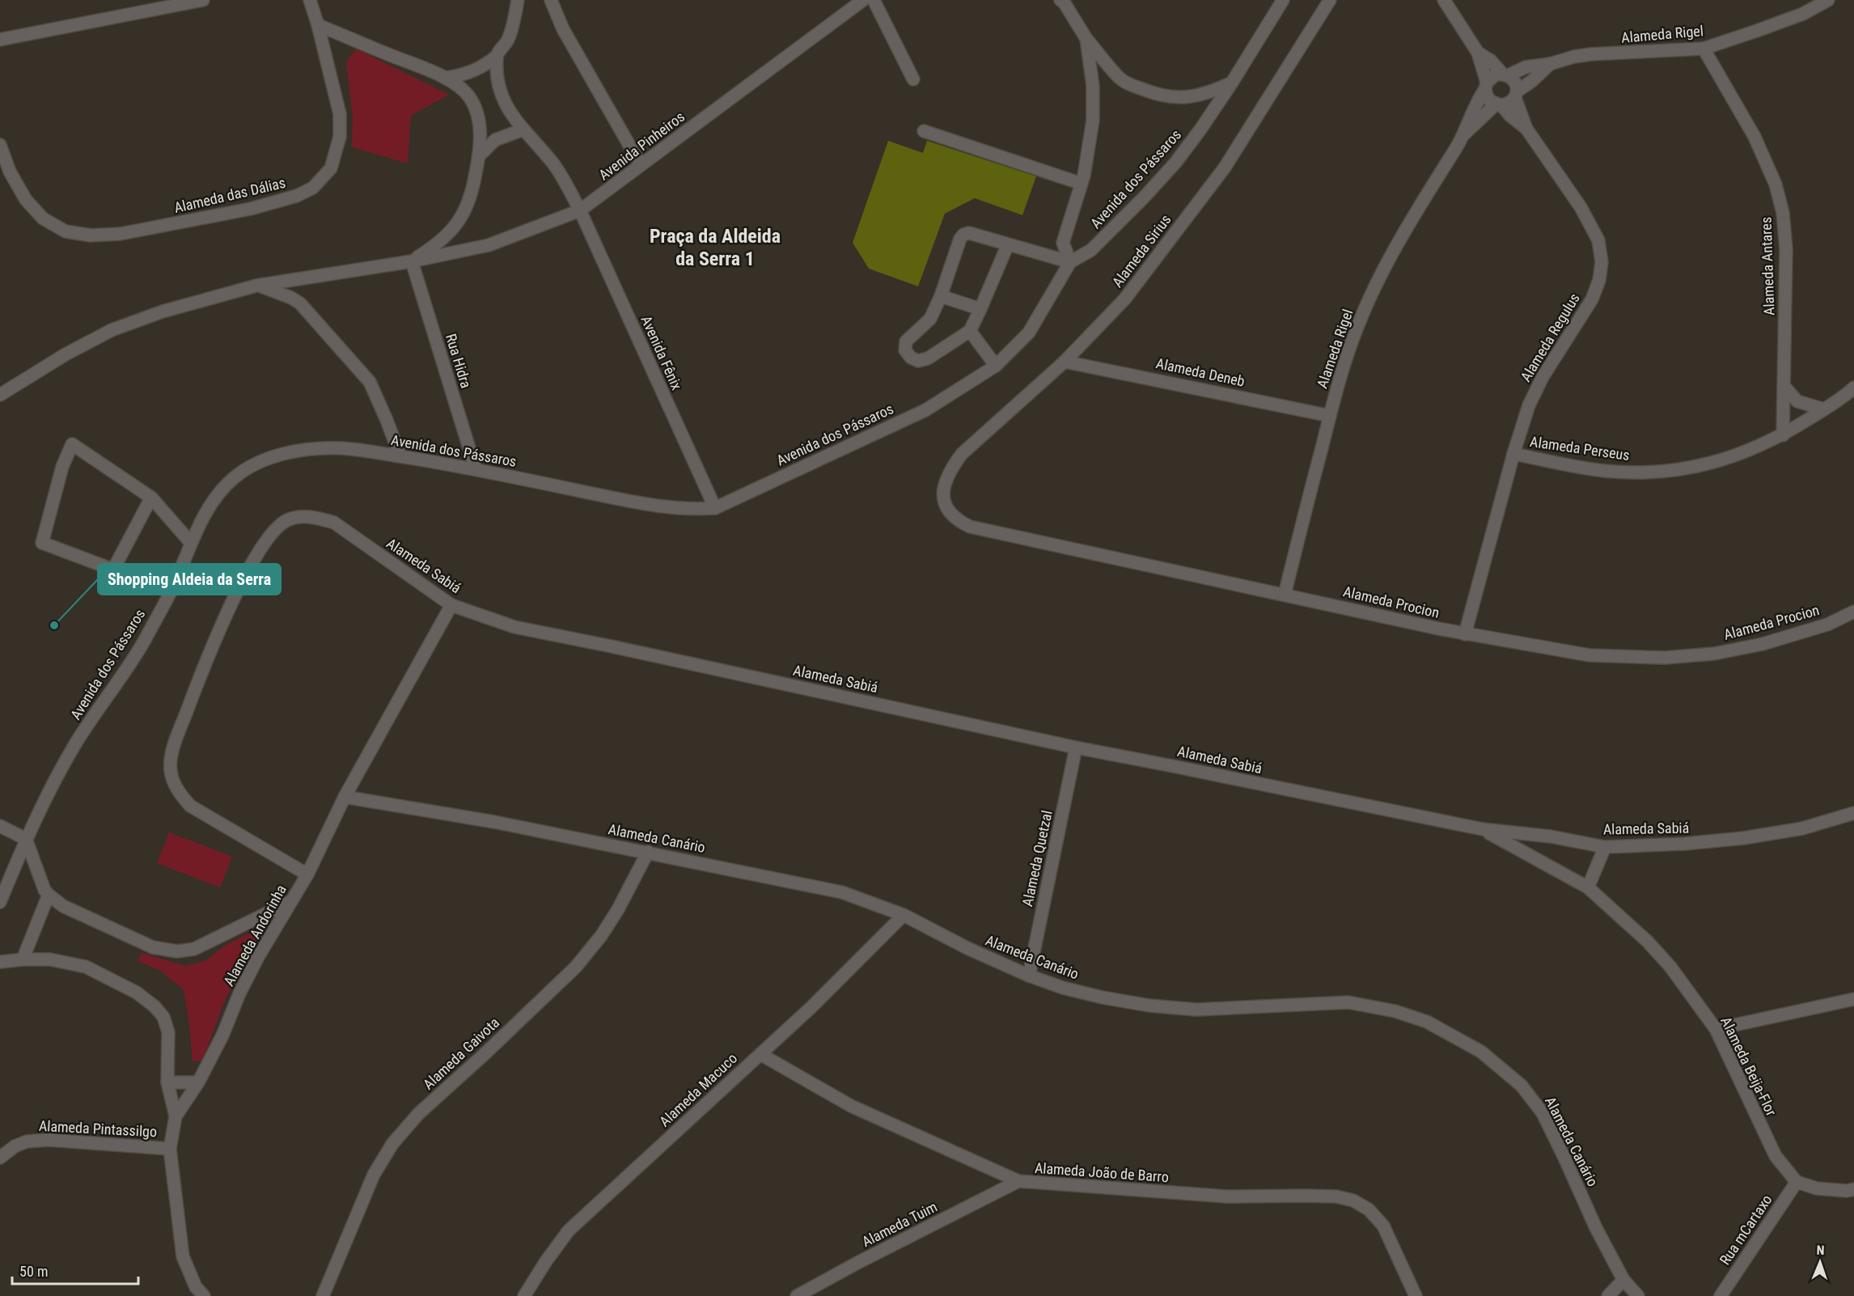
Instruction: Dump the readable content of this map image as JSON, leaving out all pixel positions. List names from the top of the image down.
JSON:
{
  "streets": {
    "street": [
      "Alameda Rigel",
      "Avenida Pinheiros",
      "Avenida dos Pássaros",
      "Alameda das Dálias",
      "Alameda Sirius",
      "Alameda Antares",
      "Alameda Regulus",
      "Avenida Fênix",
      "Rua Hidra",
      "Alameda Deneb",
      "Alameda Perseus",
      "Alameda Sabiá",
      "Alameda Procion",
      "Alameda Canário",
      "Alameda Quetzal",
      "Alameda Andorinha",
      "Alameda Gaivota",
      "Alameda Beija-Flor",
      "Alameda Macuco",
      "Alameda Pintassilgo",
      "Alameda João de Barro",
      "Alameda Tuim",
      "Rua mCartaxo"
    ]
  },
  "crossings": [
    ["Alameda Rigel", "Alameda Antares"],
    ["Alameda Rigel", "Alameda Regulus"],
    ["Alameda Rigel", "Alameda Deneb"],
    ["Alameda Rigel", "Alameda Procion"],
    ["Avenida Pinheiros", "Avenida Fênix"],
    ["Avenida Pinheiros", "Rua Hidra"],
    ["Avenida dos Pássaros", "Avenida Fênix"],
    ["Avenida dos Pássaros", "Rua Hidra"],
    ["Alameda Sirius", "Alameda Deneb"],
    ["Alameda Sirius", "Alameda Procion"],
    ["Alameda Antares", "Alameda Perseus"],
    ["Alameda Regulus", "Alameda Perseus"],
    ["Alameda Regulus", "Alameda Procion"],
    ["Alameda Sabiá", "Alameda Quetzal"],
    ["Alameda Sabiá", "Alameda Andorinha"],
    ["Alameda Sabiá", "Alameda Beija-Flor"],
    ["Alameda Canário", "Alameda Quetzal"],
    ["Alameda Canário", "Alameda Andorinha"],
    ["Alameda Canário", "Alameda Gaivota"],
    ["Alameda Canário", "Alameda Macuco"],
    ["Alameda Andorinha", "Alameda Pintassilgo"],
    ["Alameda Beija-Flor", "Rua mCartaxo"],
    ["Alameda Macuco", "Alameda João de Barro"],
    ["Alameda João de Barro", "Alameda Tuim"]
  ],
  "districts": ["Praça da Aldeida da Serra 1"],
  "places": ["Shopping Aldeia da Serra"],
  "scale_bar": "50 m",
  "north": "top"
}
